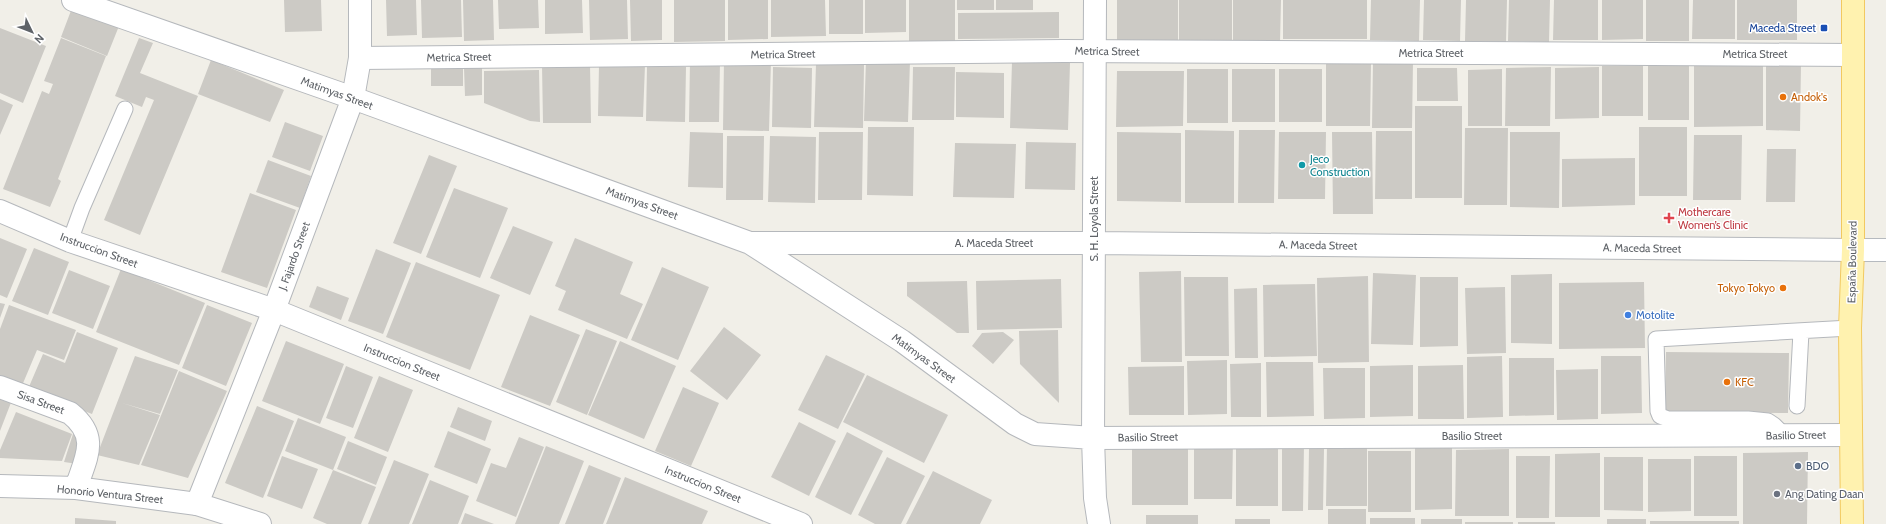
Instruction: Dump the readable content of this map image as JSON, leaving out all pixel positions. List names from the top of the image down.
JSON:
{
  "streets": {
    "main road": ["España Boulevard"],
    "street": [
      "Metrica Street",
      "Matimyas Street",
      "S. H. Loyola Street",
      "A. Maceda Street",
      "Instruccion Street",
      "J. Fajardo Street",
      "Sisa Street",
      "Basilio Street",
      "Honorio Ventura Street"
    ]
  },
  "crossings": [
    ["Metrica Street", "S. H. Loyola Street"],
    ["Metrica Street", "J. Fajardo Street"],
    ["Metrica Street", "España Boulevard"],
    ["Matimyas Street", "S. H. Loyola Street"],
    ["Matimyas Street", "A. Maceda Street"],
    ["Matimyas Street", "J. Fajardo Street"],
    ["Matimyas Street", "Basilio Street"],
    ["S. H. Loyola Street", "A. Maceda Street"],
    ["S. H. Loyola Street", "Basilio Street"],
    ["A. Maceda Street", "España Boulevard"],
    ["Instruccion Street", "J. Fajardo Street"],
    ["J. Fajardo Street", "Honorio Ventura Street"],
    ["España Boulevard", "Basilio Street"],
    ["Sisa Street", "Honorio Ventura Street"]
  ],
  "places": {
    "transit": ["Maceda Street"],
    "other": [
      "Andok's",
      "Jeco Construction",
      "Tokyo Tokyo",
      "Motolite",
      "KFC",
      "BDO",
      "Ang Dating Daan"
    ],
    "health": ["Mothercare Women’s Clinic"]
  },
  "north": "bottom right"
}
